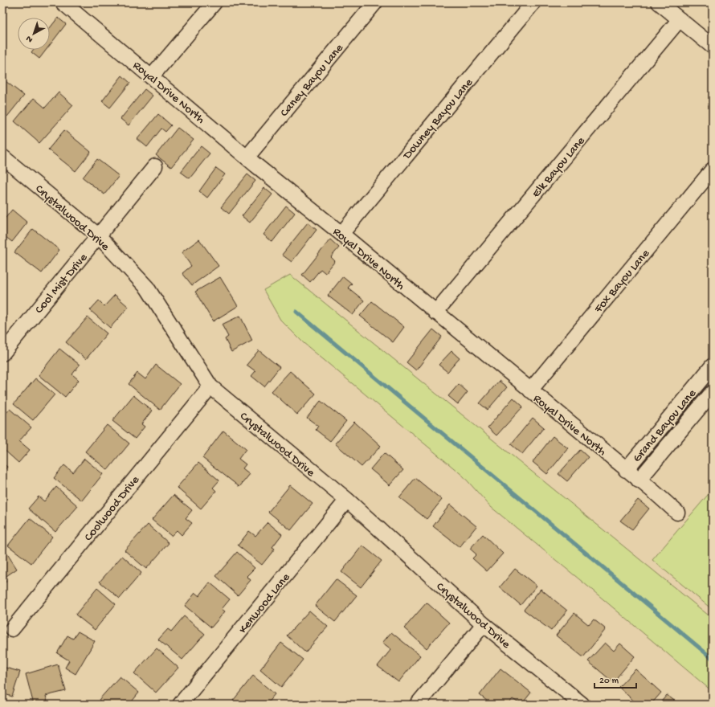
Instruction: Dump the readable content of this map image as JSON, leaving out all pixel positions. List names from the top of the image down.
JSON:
{
  "streets": {
    "street": [
      "Caney Bayou Lane",
      "Royal Drive North",
      "Downey Bayou Lane",
      "Elk Bayou Lane",
      "Crystalwood Drive",
      "Fox Bayou Lane",
      "Cool Mist Drive",
      "Grand Bayou Lane",
      "Coolwood Drive",
      "Kenwood Lane"
    ]
  },
  "crossings": [
    ["Caney Bayou Lane", "Royal Drive North"],
    ["Royal Drive North", "Downey Bayou Lane"],
    ["Royal Drive North", "Elk Bayou Lane"],
    ["Royal Drive North", "Fox Bayou Lane"],
    ["Royal Drive North", "Grand Bayou Lane"],
    ["Crystalwood Drive", "Cool Mist Drive"],
    ["Crystalwood Drive", "Coolwood Drive"],
    ["Crystalwood Drive", "Kenwood Lane"]
  ],
  "scale_bar": "20 m",
  "north": "bottom left"
}
